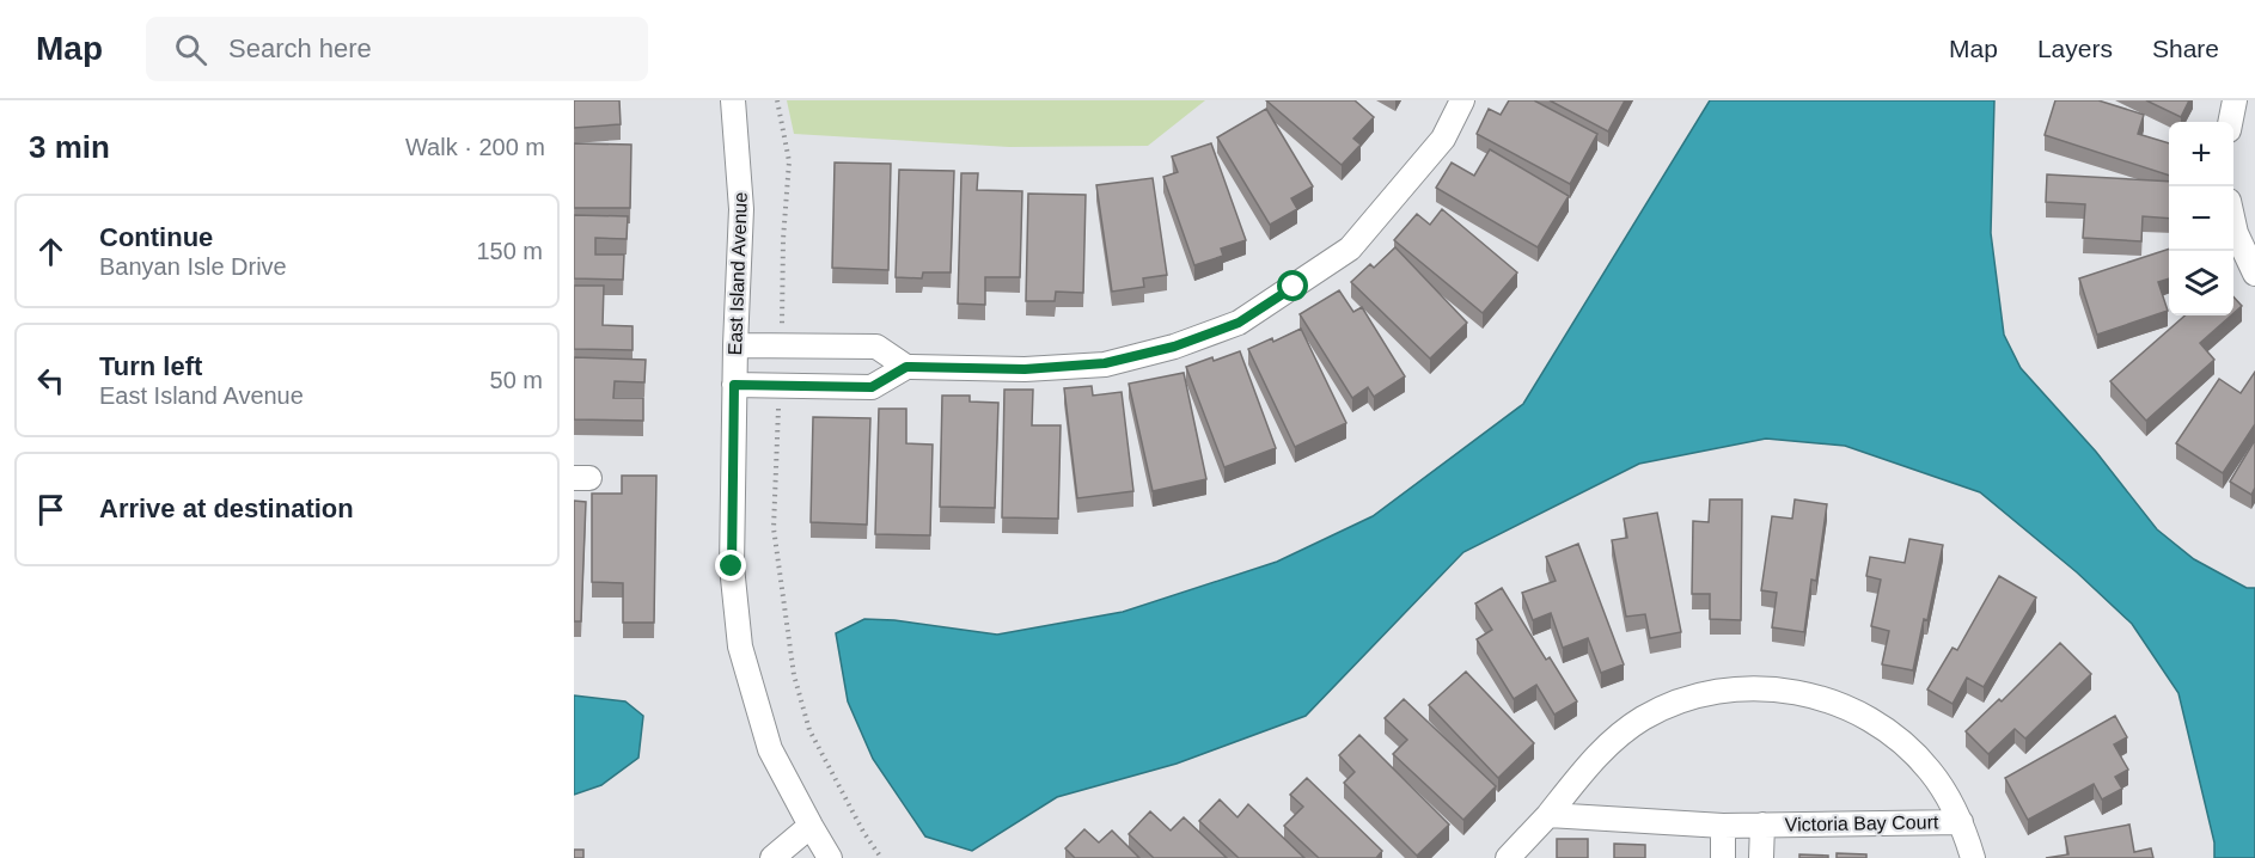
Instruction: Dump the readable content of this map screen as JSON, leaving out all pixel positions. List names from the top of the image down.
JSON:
{
  "streets": {
    "street": ["East Island Avenue", "Victoria Bay Court"]
  },
  "page": {
    "header": "Map",
    "search": "Search here",
    "nav": ["Map", "Layers", "Share"],
    "heading": ["3 min", "Walk · 200 m"],
    "map_buttons": ["+", "−"],
    "list": [
      ["Continue", "Banyan Isle Drive", "150 m"],
      ["Turn left", "East Island Avenue", "50 m"],
      "Arrive at destination"
    ]
  }
}
